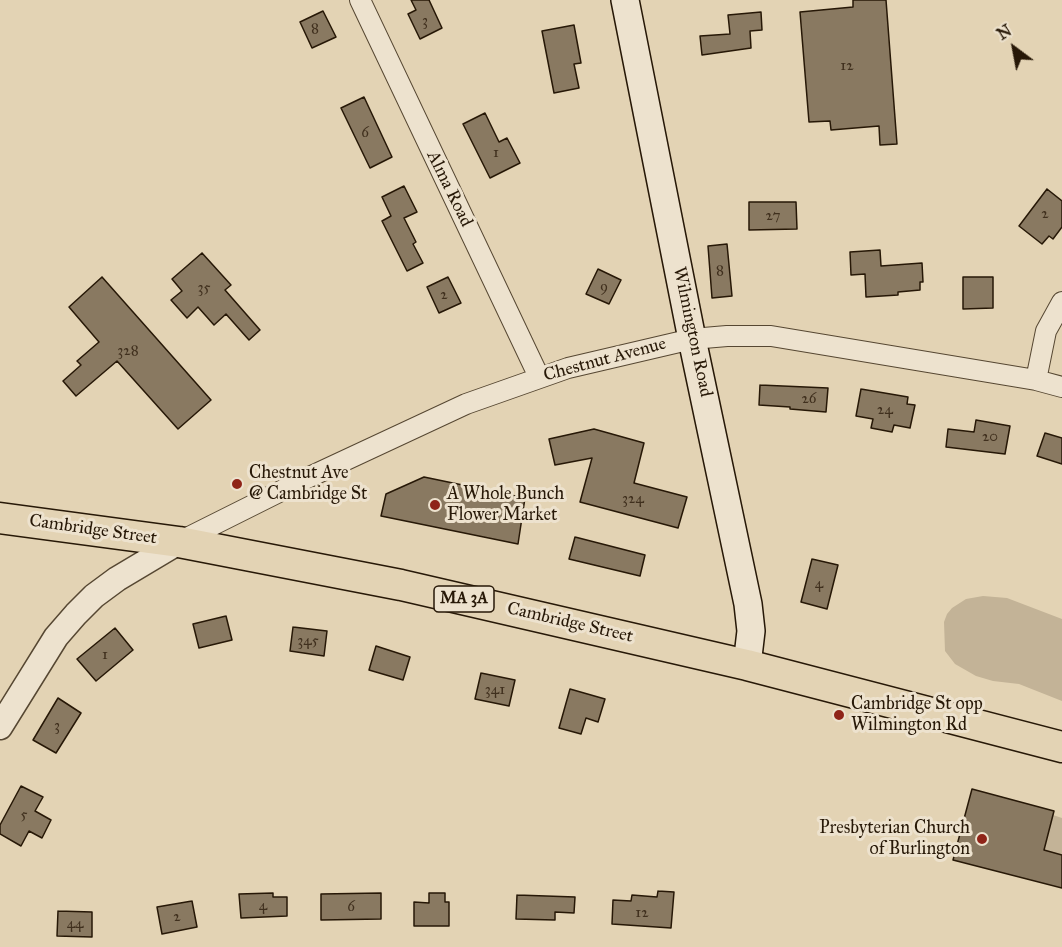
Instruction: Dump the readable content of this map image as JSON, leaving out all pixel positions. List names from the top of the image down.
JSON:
{
  "streets": {
    "main road": ["Wilmington Road", "Cambridge Street", "MA 3A"],
    "street": ["Alma Road", "Chestnut Avenue"]
  },
  "crossings": [
    ["Alma Road", "Chestnut Avenue"],
    ["Wilmington Road", "Chestnut Avenue"],
    ["Wilmington Road", "Cambridge Street"],
    ["Chestnut Avenue", "Cambridge Street"]
  ],
  "places": [
    "Chestnut Ave @ Cambridge St",
    "A Whole Bunch Flower Market",
    "Cambridge St opp Wilmington Rd",
    "Presbyterian Church of Burlington"
  ],
  "house_numbers": [
    "3",
    "8",
    "12",
    "6",
    "1",
    "2",
    "27",
    "8",
    "9",
    "35",
    "2",
    "328",
    "26",
    "24",
    "20",
    "324",
    "4",
    "345",
    "1",
    "341",
    "3",
    "5",
    "4",
    "6",
    "12",
    "2",
    "44"
  ],
  "north": "top left"
}
